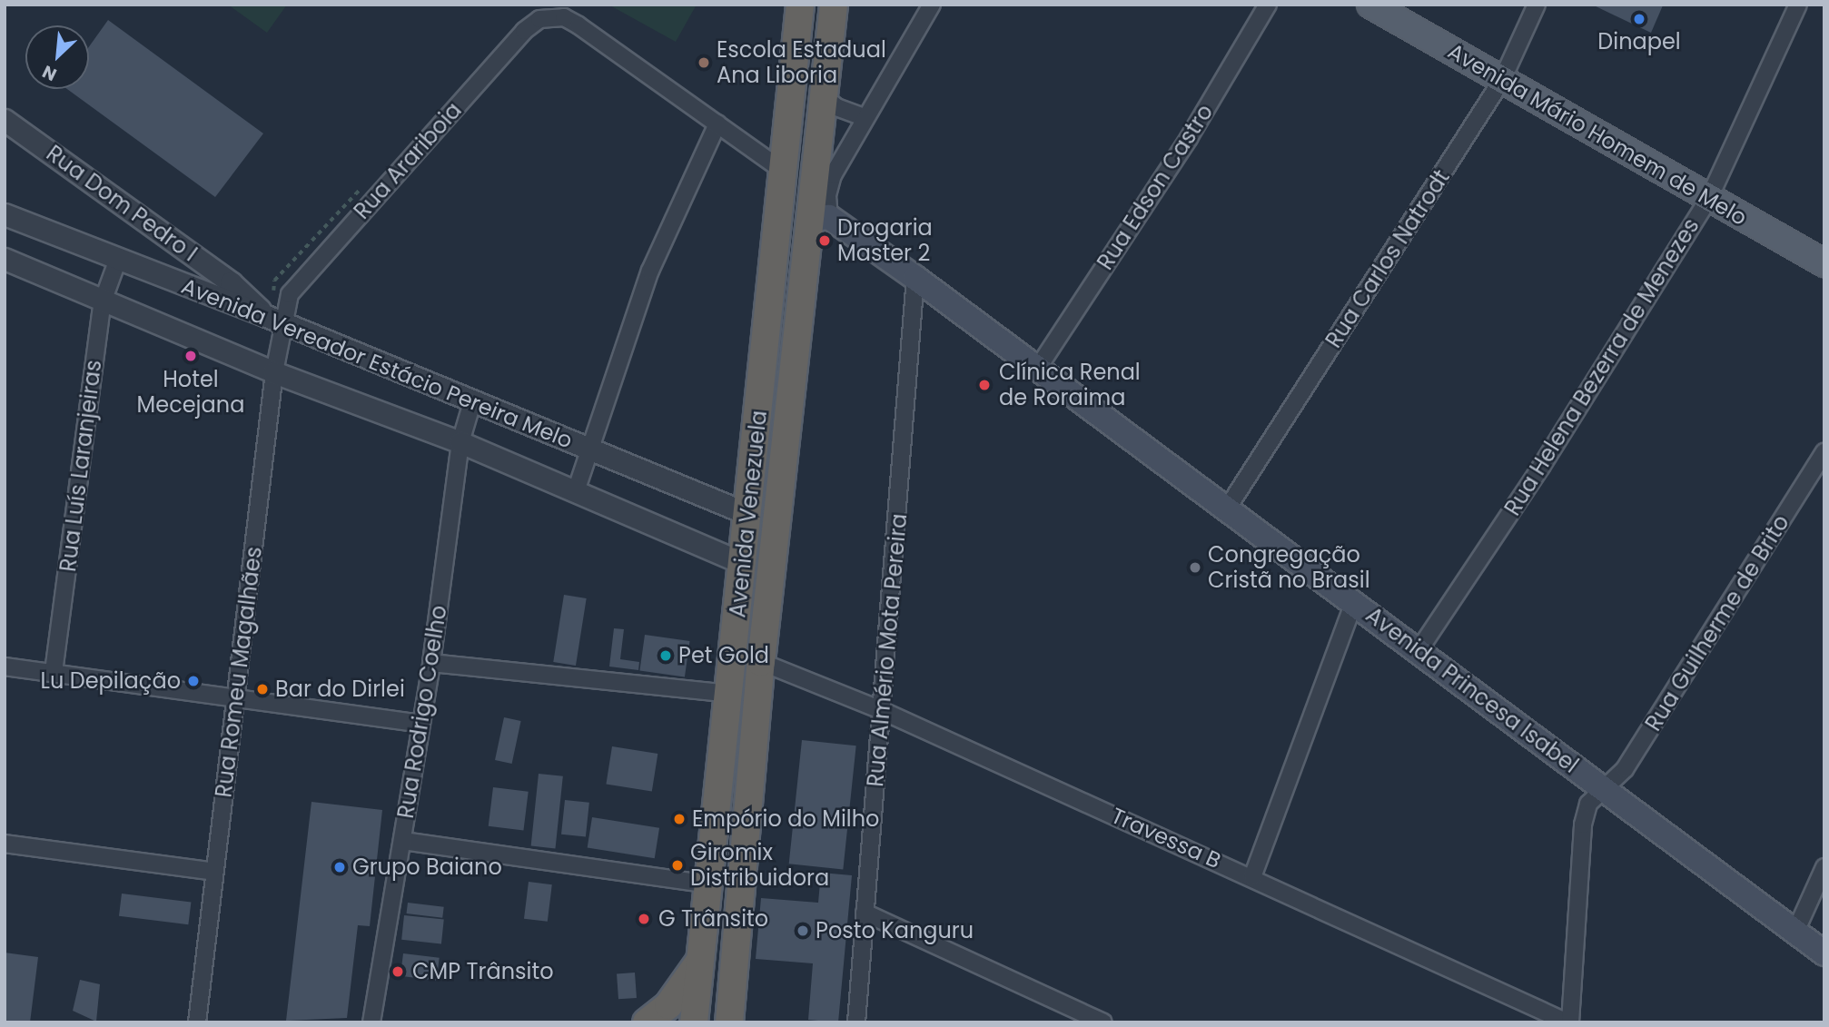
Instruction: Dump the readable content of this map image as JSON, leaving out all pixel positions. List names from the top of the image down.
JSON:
{
  "streets": {
    "highway": ["Avenida Venezuela"],
    "main road": ["Avenida Mário Homem de Melo", "Avenida Princesa Isabel"],
    "street": [
      "Rua Arariboia",
      "Rua Edson Castro",
      "Rua Dom Pedro I",
      "Rua Carlos Natrodt",
      "Avenida Vereador Estácio Pereira Melo",
      "Rua Helena Bezerra de Menezes",
      "Rua Luís Laranjeiras",
      "Rua Guilherme de Brito",
      "Rua Almério Mota Pereira",
      "Rua Romeu Magalhães",
      "Rua Rodrigo Coelho",
      "Travessa B"
    ]
  },
  "crossings": [
    ["Avenida Mário Homem de Melo", "Rua Carlos Natrodt"],
    ["Avenida Mário Homem de Melo", "Rua Helena Bezerra de Menezes"],
    ["Rua Arariboia", "Rua Dom Pedro I"],
    ["Rua Arariboia", "Avenida Vereador Estácio Pereira Melo"],
    ["Rua Arariboia", "Rua Romeu Magalhães"],
    ["Rua Edson Castro", "Avenida Princesa Isabel"],
    ["Rua Dom Pedro I", "Avenida Vereador Estácio Pereira Melo"],
    ["Rua Dom Pedro I", "Rua Romeu Magalhães"],
    ["Rua Carlos Natrodt", "Avenida Princesa Isabel"],
    ["Avenida Vereador Estácio Pereira Melo", "Rua Luís Laranjeiras"],
    ["Avenida Vereador Estácio Pereira Melo", "Avenida Venezuela"],
    ["Avenida Vereador Estácio Pereira Melo", "Rua Romeu Magalhães"],
    ["Avenida Vereador Estácio Pereira Melo", "Rua Rodrigo Coelho"],
    ["Rua Helena Bezerra de Menezes", "Avenida Princesa Isabel"],
    ["Avenida Venezuela", "Avenida Princesa Isabel"],
    ["Avenida Venezuela", "Travessa B"],
    ["Rua Guilherme de Brito", "Avenida Princesa Isabel"],
    ["Rua Guilherme de Brito", "Travessa B"],
    ["Rua Almério Mota Pereira", "Avenida Princesa Isabel"],
    ["Rua Almério Mota Pereira", "Travessa B"]
  ],
  "places": [
    "Dinapel",
    "Escola Estadual Ana Liboria",
    "Drogaria Master 2",
    "Hotel Mecejana",
    "Clínica Renal de Roraima",
    "Congregação Cristã no Brasil",
    "Pet Gold",
    "Lu Depilação",
    "Bar do Dirlei",
    "Empório do Milho",
    "Giromix Distribuidora",
    "Grupo Baiano",
    "G Trânsito",
    "Posto Kanguru",
    "CMP Trânsito"
  ],
  "north": "bottom left"
}
